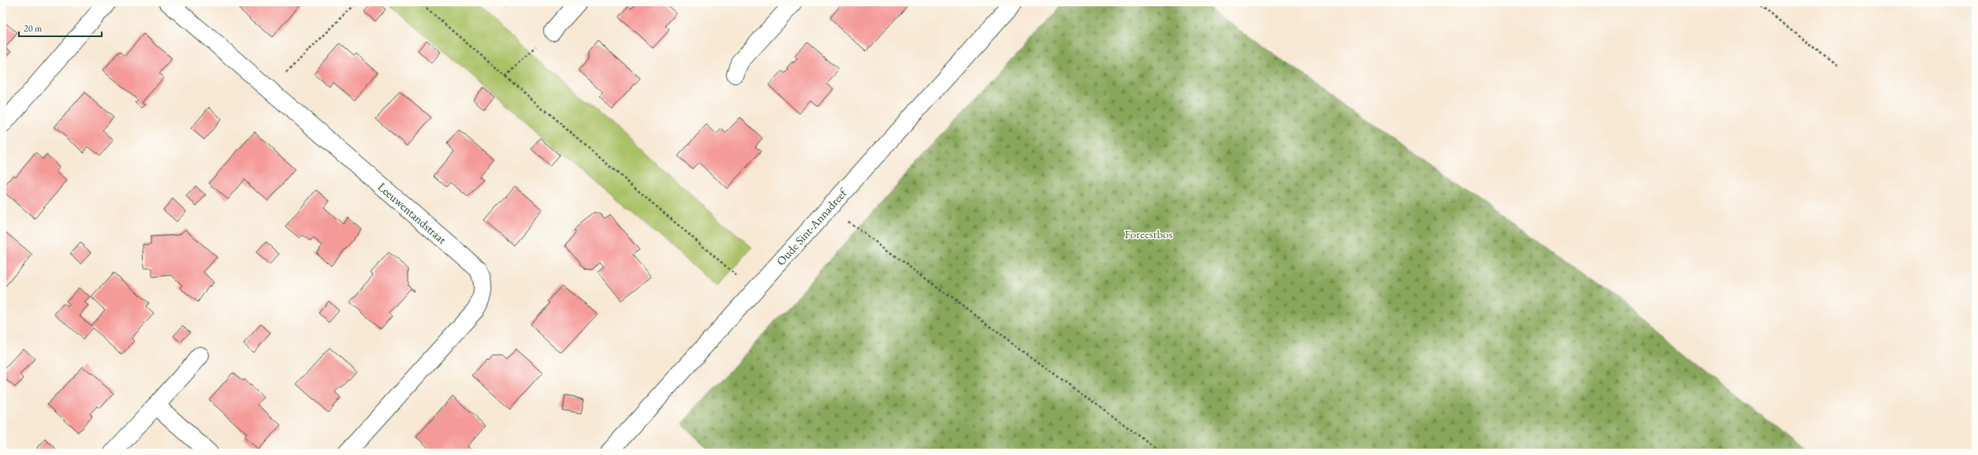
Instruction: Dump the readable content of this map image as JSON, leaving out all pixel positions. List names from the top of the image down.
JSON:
{
  "streets": {
    "street": ["Leeuwentandstraat", "Oude Sint-Annadreef"]
  },
  "parks": ["Foreestbos"],
  "scale_bar": "20 m"
}
